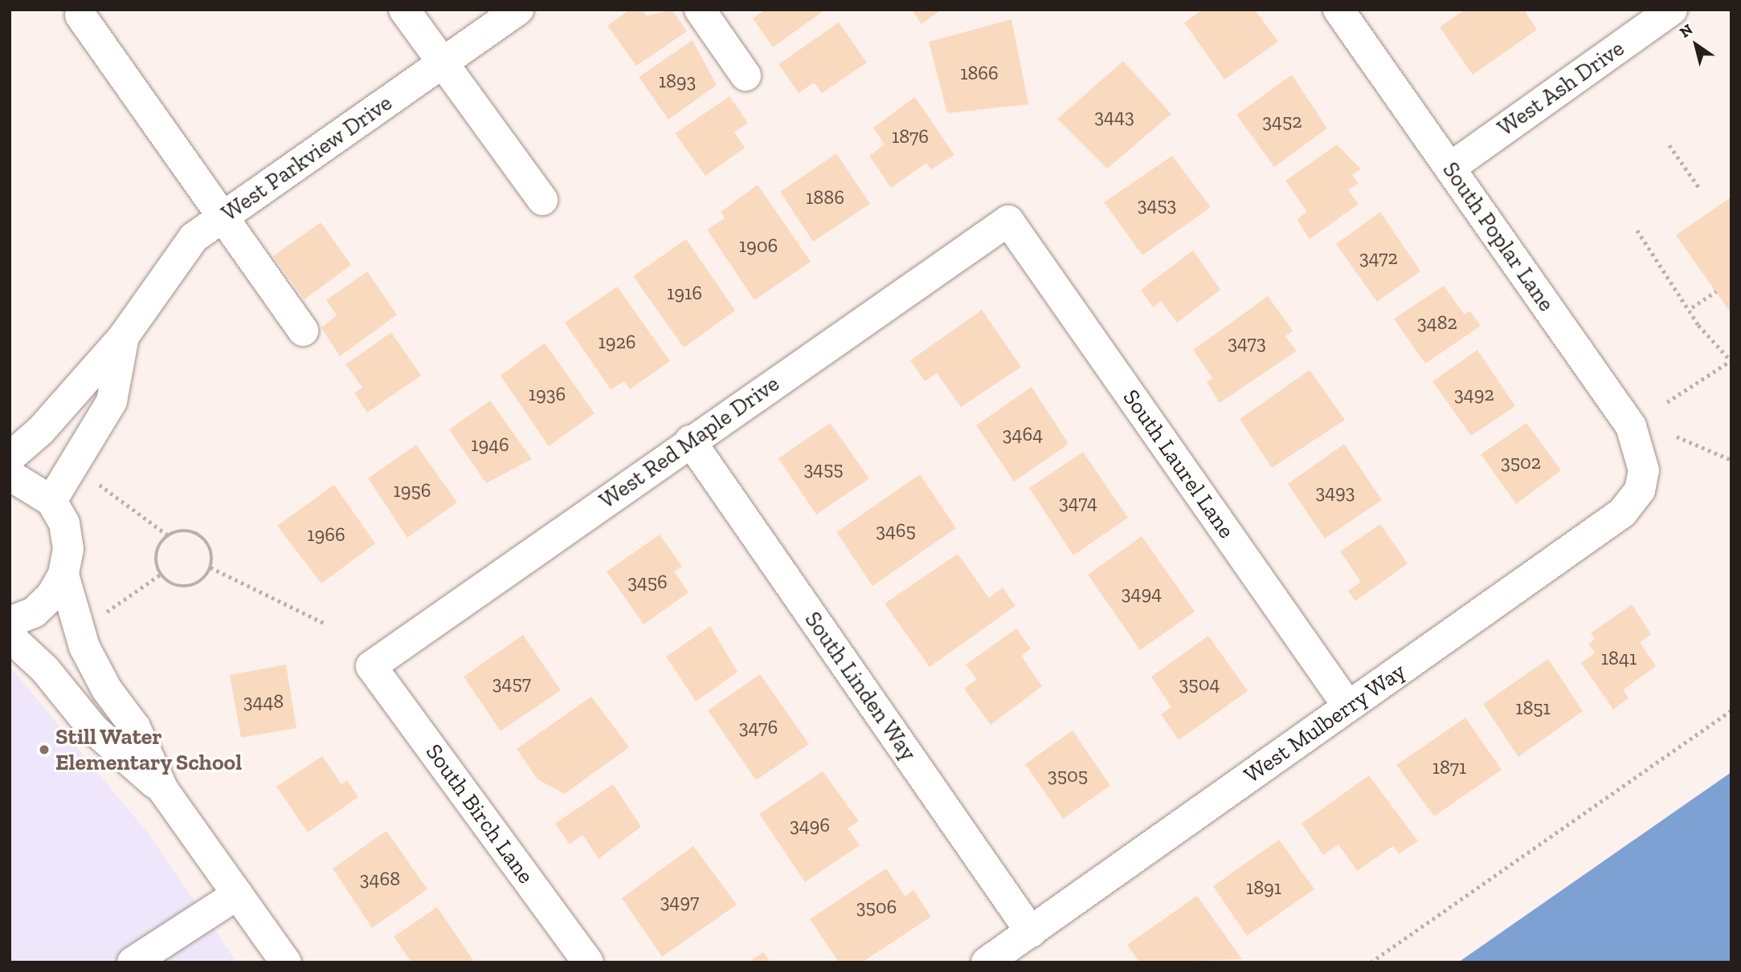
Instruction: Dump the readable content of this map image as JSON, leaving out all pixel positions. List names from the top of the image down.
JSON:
{
  "streets": {
    "street": [
      "West Ash Drive",
      "West Parkview Drive",
      "South Poplar Lane",
      "West Red Maple Drive",
      "South Laurel Lane",
      "South Linden Way",
      "West Mulberry Way",
      "South Birch Lane"
    ]
  },
  "crossings": [
    ["West Ash Drive", "South Poplar Lane"],
    ["South Poplar Lane", "West Mulberry Way"],
    ["West Red Maple Drive", "South Laurel Lane"],
    ["West Red Maple Drive", "South Linden Way"],
    ["West Red Maple Drive", "South Birch Lane"],
    ["South Laurel Lane", "West Mulberry Way"],
    ["South Linden Way", "West Mulberry Way"]
  ],
  "places": ["Still Water Elementary School"],
  "house_numbers": [
    "1866",
    "1893",
    "3443",
    "3452",
    "1876",
    "1886",
    "3453",
    "1906",
    "3472",
    "1916",
    "3482",
    "1926",
    "3473",
    "1936",
    "3492",
    "3464",
    "1946",
    "3502",
    "3455",
    "1956",
    "3493",
    "3474",
    "3465",
    "1966",
    "3456",
    "3494",
    "1841",
    "3457",
    "3504",
    "3448",
    "1851",
    "3476",
    "1871",
    "3505",
    "3496",
    "3468",
    "1891",
    "3497",
    "3506"
  ],
  "north": "top left"
}
